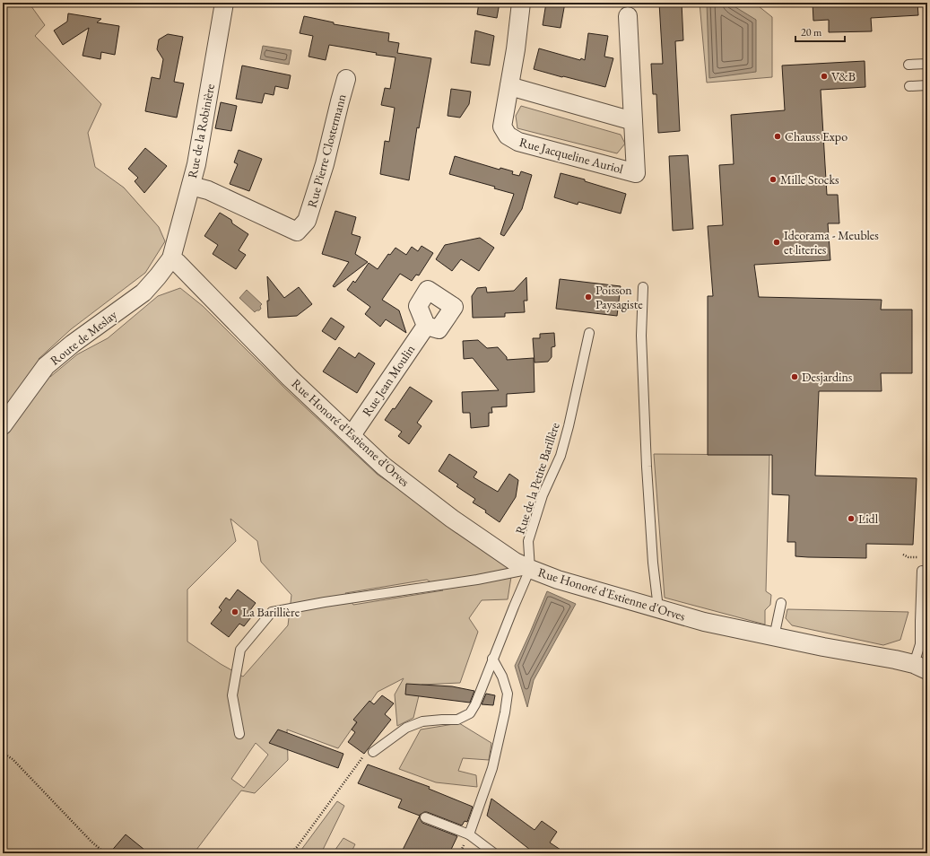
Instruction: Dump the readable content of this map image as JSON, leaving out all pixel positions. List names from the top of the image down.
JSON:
{
  "streets": {
    "street": [
      "Rue de la Robinière",
      "Rue Pierre Clostermann",
      "Rue Jacqueline Auriol",
      "Route de Meslay",
      "Rue Jean Moulin",
      "Rue Honoré d'Estienne d'Orves"
    ],
    "lane": ["Rue de la Petite Barillère"]
  },
  "crossings": [
    ["Rue de la Robinière", "Rue Pierre Clostermann"],
    ["Rue de la Robinière", "Route de Meslay"],
    ["Rue de la Robinière", "Rue Honoré d'Estienne d'Orves"],
    ["Route de Meslay", "Rue Honoré d'Estienne d'Orves"],
    ["Rue Jean Moulin", "Rue Honoré d'Estienne d'Orves"],
    ["Rue Honoré d'Estienne d'Orves", "Rue de la Petite Barillère"]
  ],
  "places": [
    "V&B",
    "Chauss Expo",
    "Mille Stocks",
    "Ideorama - Meubles et literies",
    "Poisson Paysagiste",
    "Desjardins",
    "Lidl",
    "La Barillière"
  ],
  "scale_bar": "20 m"
}
